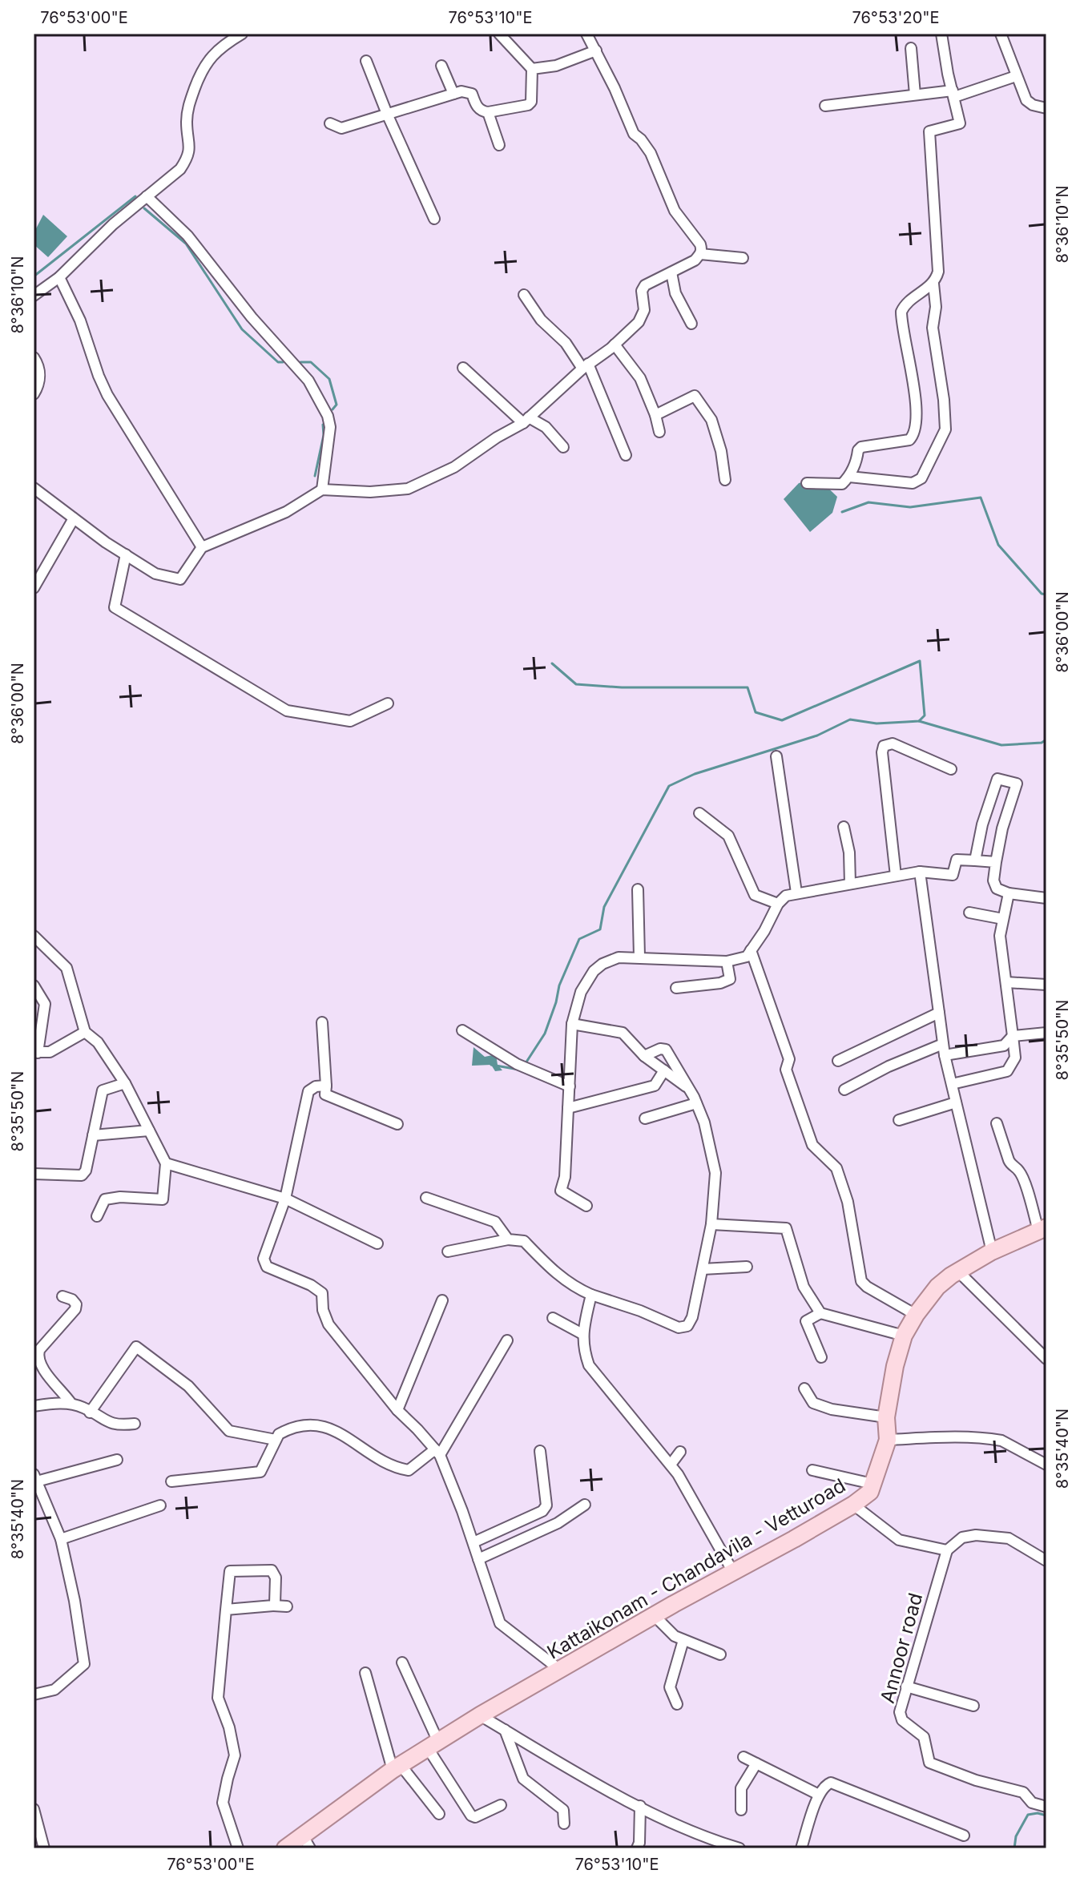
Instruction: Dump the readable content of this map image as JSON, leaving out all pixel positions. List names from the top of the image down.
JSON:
{
  "streets": {
    "main road": ["Kattaikonam - Chandavila - Vetturoad"],
    "street": ["Annoor road"]
  },
  "coordinates": [
    "76°53'00\"E",
    "76°53'10\"E",
    "76°53'20\"E",
    "8°36'10\"N",
    "8°36'00\"N",
    "8°35'50\"N",
    "8°35'40\"N"
  ]
}
